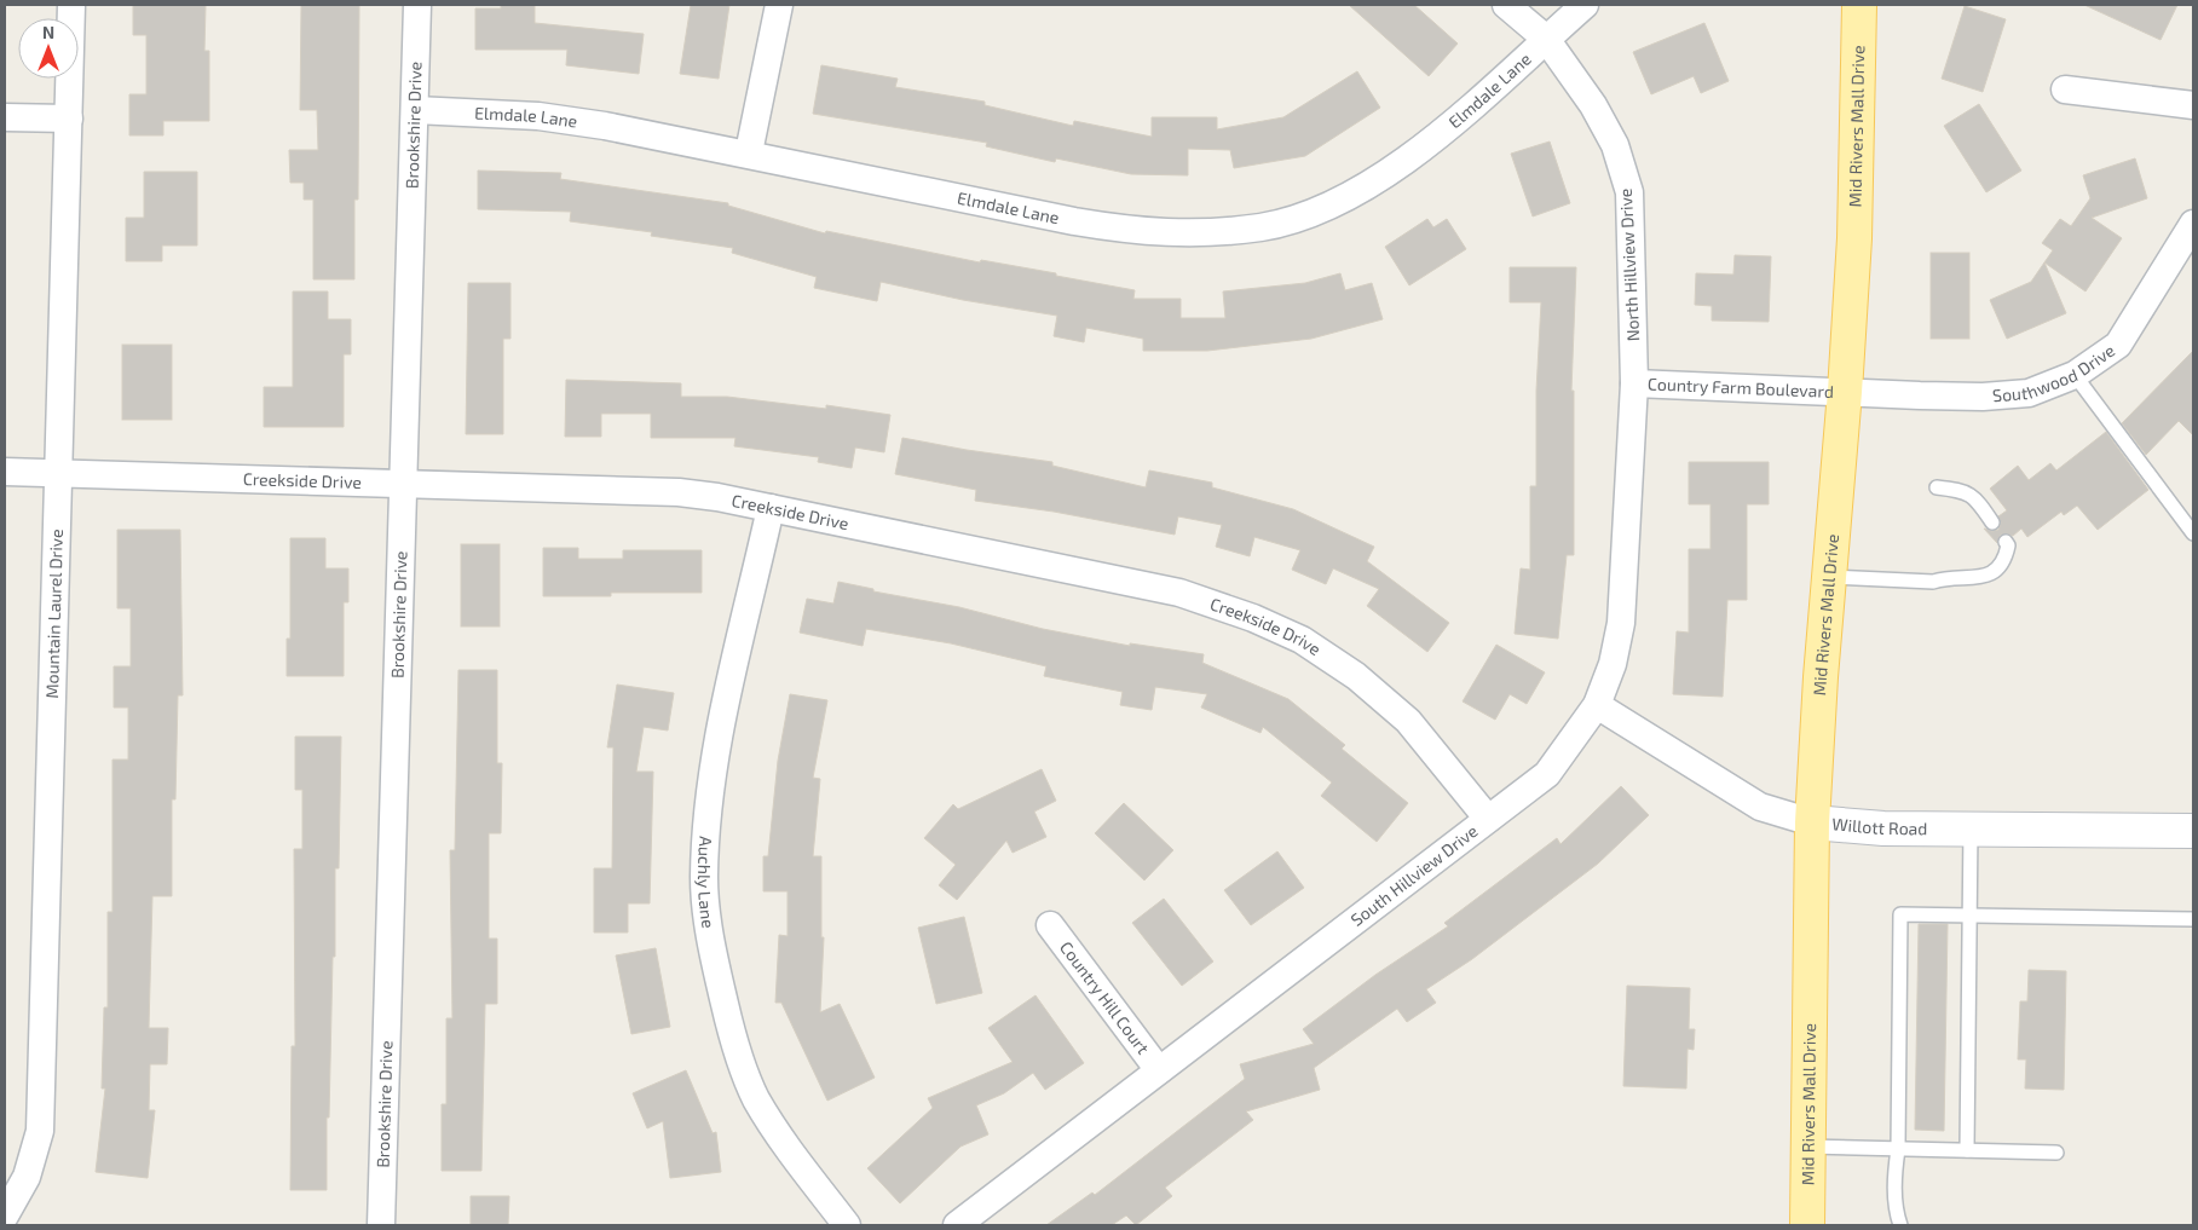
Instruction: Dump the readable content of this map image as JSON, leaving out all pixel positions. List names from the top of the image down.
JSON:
{
  "streets": {
    "main road": ["Mid Rivers Mall Drive", "Willott Road"],
    "street": [
      "Elmdale Lane",
      "Brookshire Drive",
      "North Hillview Drive",
      "Southwood Drive",
      "Country Farm Boulevard",
      "Creekside Drive",
      "Mountain Laurel Drive",
      "South Hillview Drive",
      "Auchly Lane",
      "Country Hill Court"
    ]
  },
  "crossings": [
    ["Elmdale Lane", "Brookshire Drive"],
    ["Elmdale Lane", "North Hillview Drive"],
    ["Brookshire Drive", "Creekside Drive"],
    ["Mid Rivers Mall Drive", "Southwood Drive"],
    ["Mid Rivers Mall Drive", "Country Farm Boulevard"],
    ["Mid Rivers Mall Drive", "Willott Road"],
    ["North Hillview Drive", "Country Farm Boulevard"],
    ["North Hillview Drive", "South Hillview Drive"],
    ["Southwood Drive", "Country Farm Boulevard"],
    ["Country Farm Boulevard", "South Hillview Drive"],
    ["Creekside Drive", "Mountain Laurel Drive"],
    ["Creekside Drive", "South Hillview Drive"],
    ["Creekside Drive", "Auchly Lane"],
    ["Willott Road", "South Hillview Drive"],
    ["South Hillview Drive", "Country Hill Court"]
  ],
  "north": "top"
}
